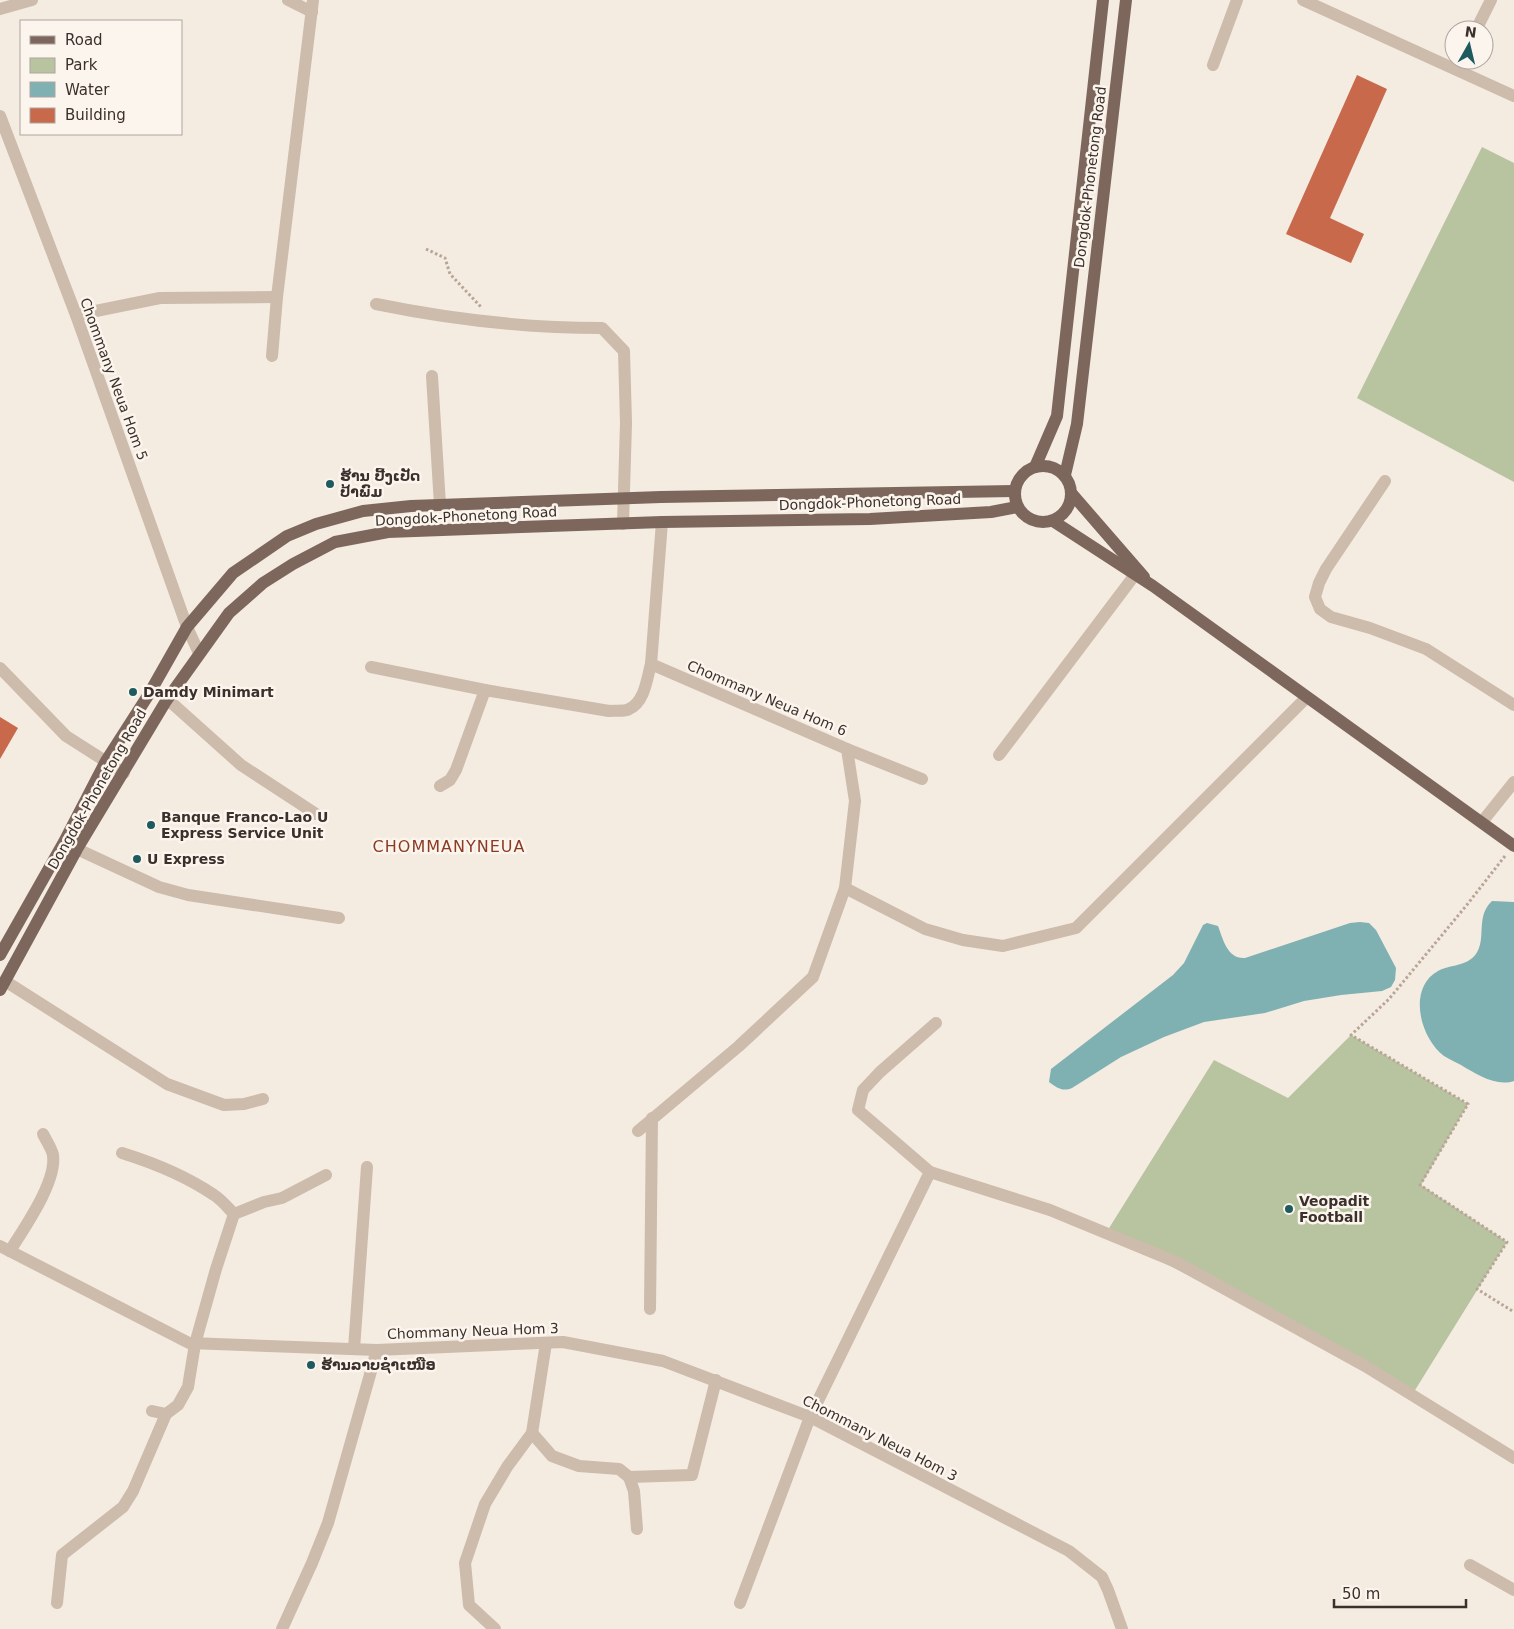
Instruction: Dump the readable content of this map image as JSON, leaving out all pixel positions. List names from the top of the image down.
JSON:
{
  "streets": {
    "main road": ["Dongdok-Phonetong Road"],
    "street": ["Chommany Neua Hom 5", "Chommany Neua Hom 6", "Chommany Neua Hom 3"]
  },
  "crossings": [
    ["Dongdok-Phonetong Road", "Chommany Neua Hom 5"]
  ],
  "districts": ["CHOMMANYNEUA"],
  "places": [
    "ຮ້ານ ປີ້ງເປັດ ປ້າພົມ",
    "Damdy Minimart",
    "Banque Franco-Lao U Express Service Unit",
    "U Express",
    "Veopadit Football",
    "ຮ້ານລາບຊຳເໜືອ"
  ],
  "legend": [
    "Road",
    "Park",
    "Water",
    "Building"
  ],
  "scale_bar": "50 m",
  "north": "top"
}
